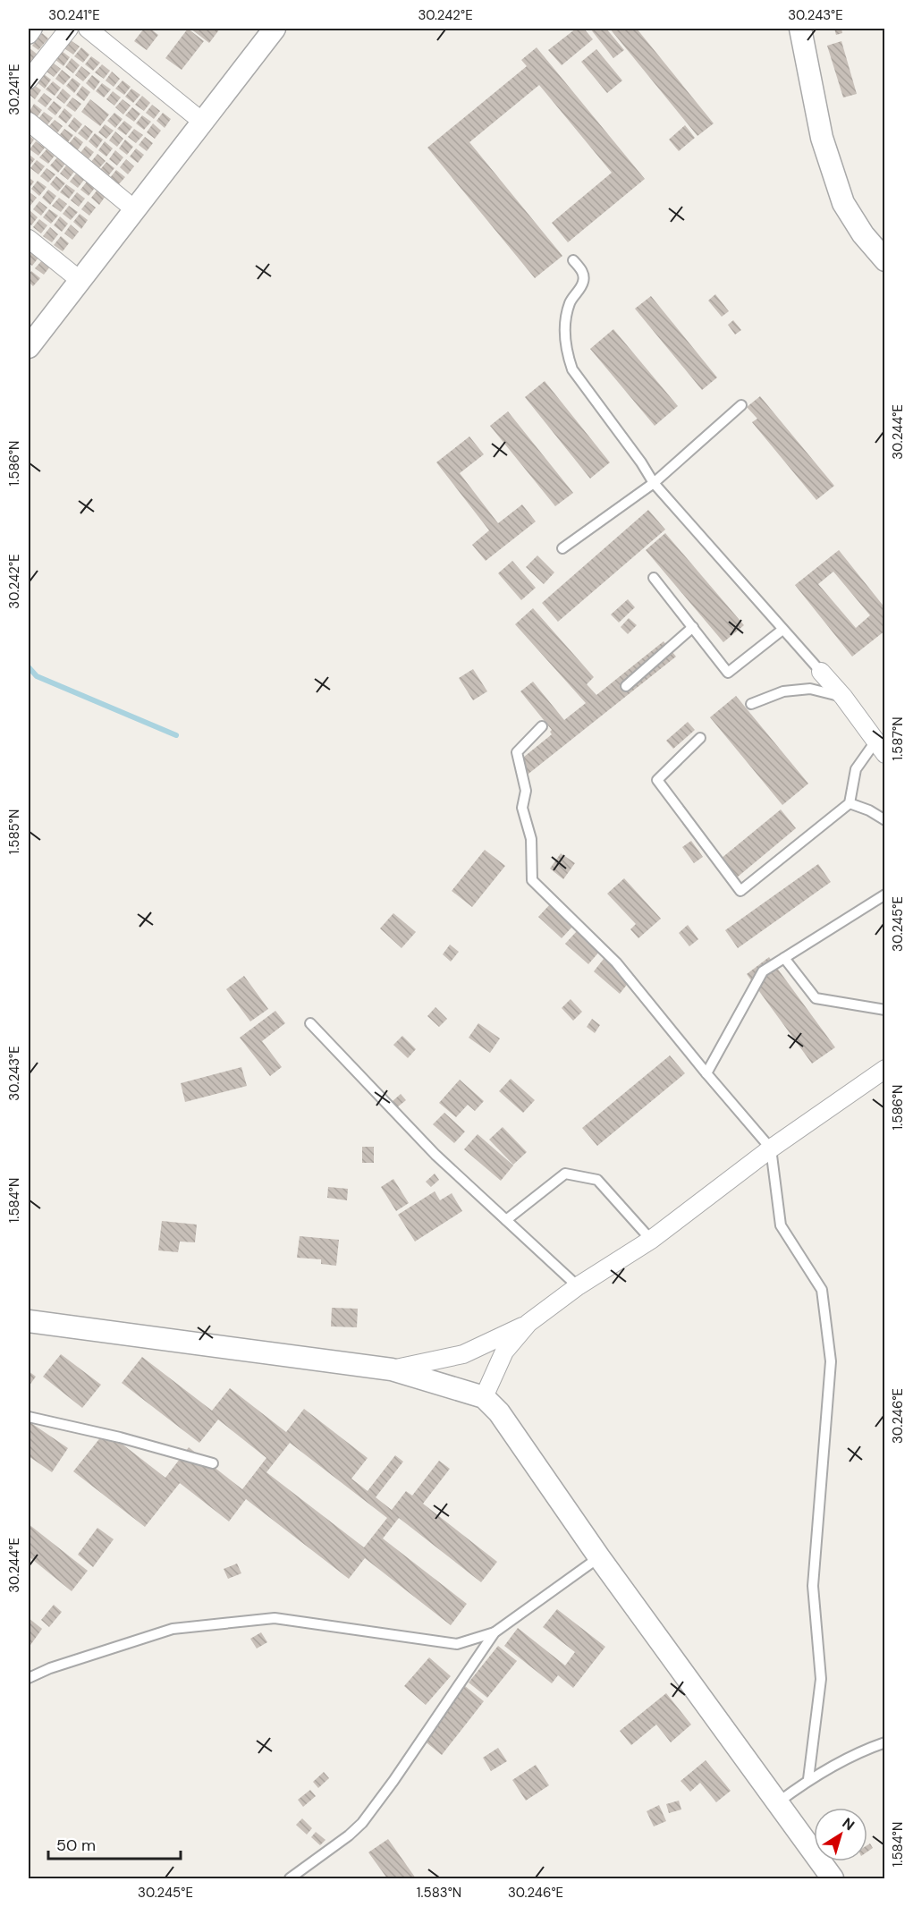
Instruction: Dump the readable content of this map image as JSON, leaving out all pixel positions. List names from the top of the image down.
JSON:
{
  "scale_bar": "50 m",
  "north": "top right",
  "coordinates": [
    "30.241°E",
    "30.242°E",
    "30.243°E",
    "30.244°E",
    "1.586°N",
    "1.587°N",
    "1.585°N",
    "30.245°E",
    "1.584°N",
    "30.246°E",
    "1.583°N"
  ]
}
